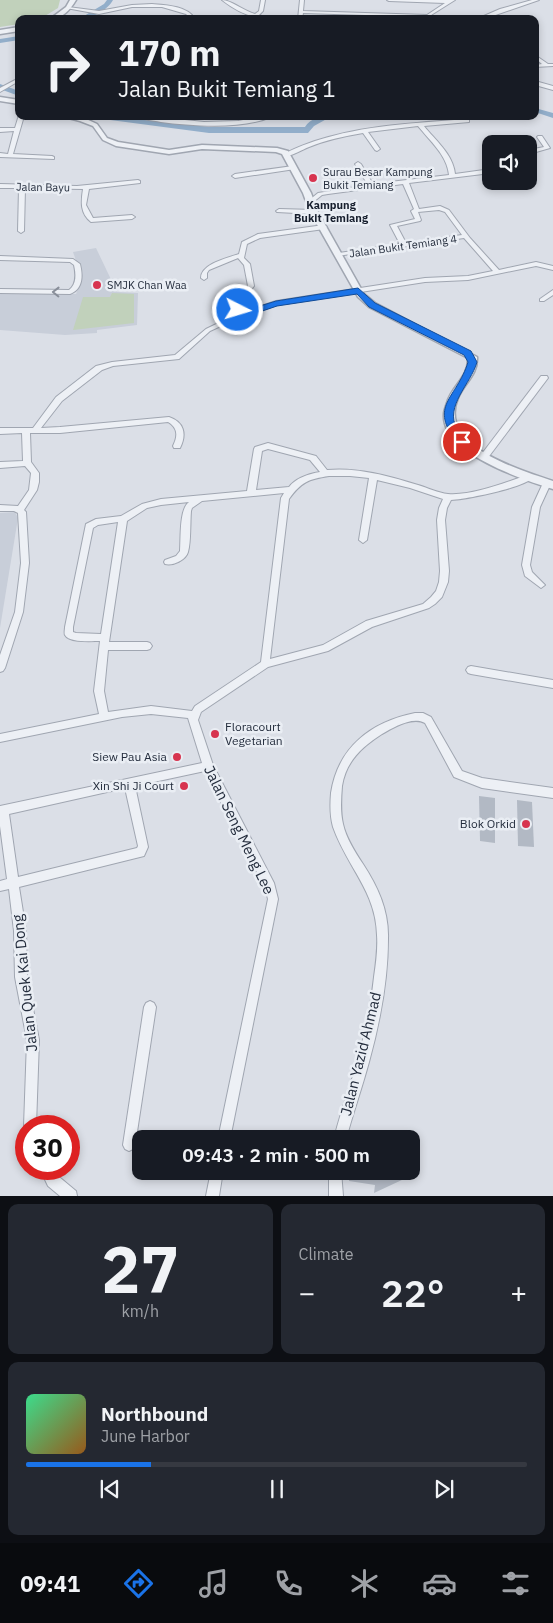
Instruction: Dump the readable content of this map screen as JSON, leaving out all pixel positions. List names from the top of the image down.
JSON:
{
  "streets": {
    "street": [
      "Jalan Bayu",
      "Jalan Bukit Temiang 4",
      "Jalan Seng Meng Lee",
      "Jalan Quek Kai Dong",
      "Jalan Yazid Ahmad"
    ]
  },
  "districts": ["Kampung Bukit Temiang"],
  "places": [
    "Surau Besar Kampung Bukit Temiang",
    "SMJK Chan Waa",
    "Floracourt Vegetarian",
    "Siew Pau Asia",
    "Xin Shi Ji Court",
    "Blok Orkid"
  ],
  "page": {
    "turn": ["170 m", "Jalan Bukit Temiang 1"],
    "limit": "30",
    "trip": "09:43 · 2 min · 500 m",
    "tile": [
      ["27", "km/h"],
      "Climate"
    ],
    "heat": ["−", "22°", "+"],
    "song": ["Northbound", "June Harbor"],
    "tabs": "09:41"
  }
}
